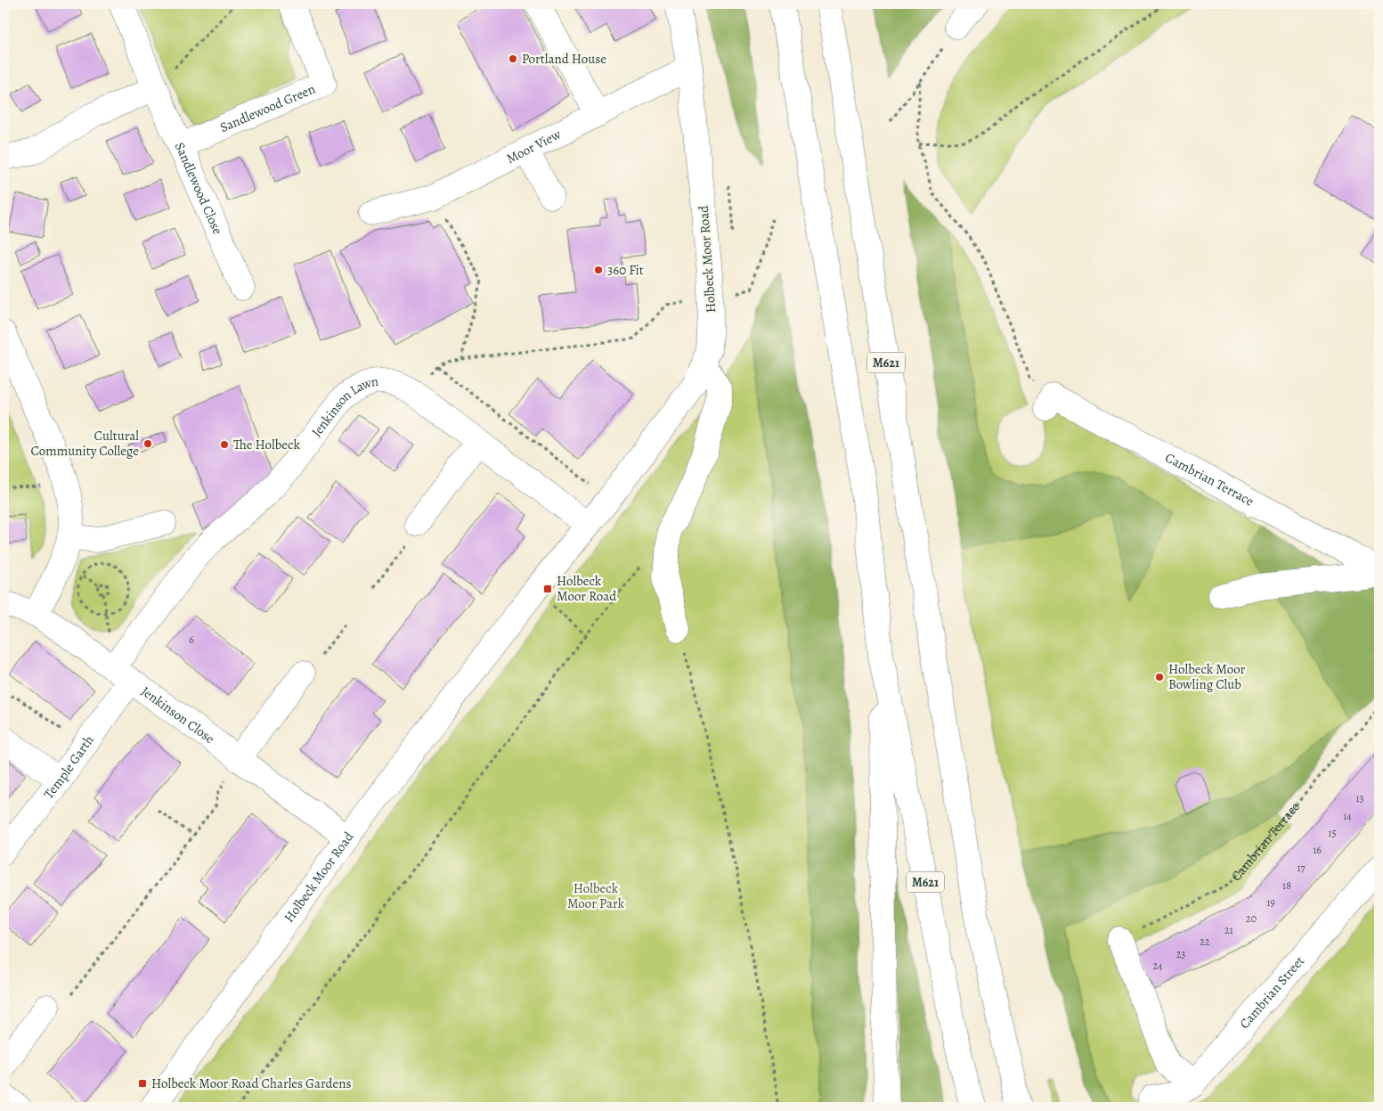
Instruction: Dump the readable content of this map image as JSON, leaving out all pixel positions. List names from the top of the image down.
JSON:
{
  "streets": {
    "main road": [
      "Sandlewood Green",
      "Moor View",
      "Sandlewood Close",
      "Holbeck Moor Road",
      "M621",
      "Jenkinson Lawn",
      "Cambrian Terrace",
      "Jenkinson Close",
      "Temple Garth",
      "Cambrian Street"
    ]
  },
  "crossings": [
    ["Sandlewood Green", "Sandlewood Close"],
    ["Moor View", "Holbeck Moor Road"],
    ["Holbeck Moor Road", "Jenkinson Lawn"],
    ["Holbeck Moor Road", "Jenkinson Close"],
    ["Jenkinson Lawn", "Jenkinson Close"],
    ["Jenkinson Lawn", "Temple Garth"],
    ["Jenkinson Close", "Temple Garth"]
  ],
  "parks": ["Holbeck Moor Park"],
  "places": {
    "other": [
      "Portland House",
      "360 Fit",
      "Cultural Community College",
      "The Holbeck",
      "Holbeck Moor Bowling Club"
    ],
    "transit": ["Holbeck Moor Road", "Holbeck Moor Road Charles Gardens"]
  },
  "house_numbers": [
    "6",
    "13",
    "14",
    "15",
    "16",
    "17",
    "18",
    "19",
    "20",
    "21",
    "22",
    "23",
    "24"
  ]
}
